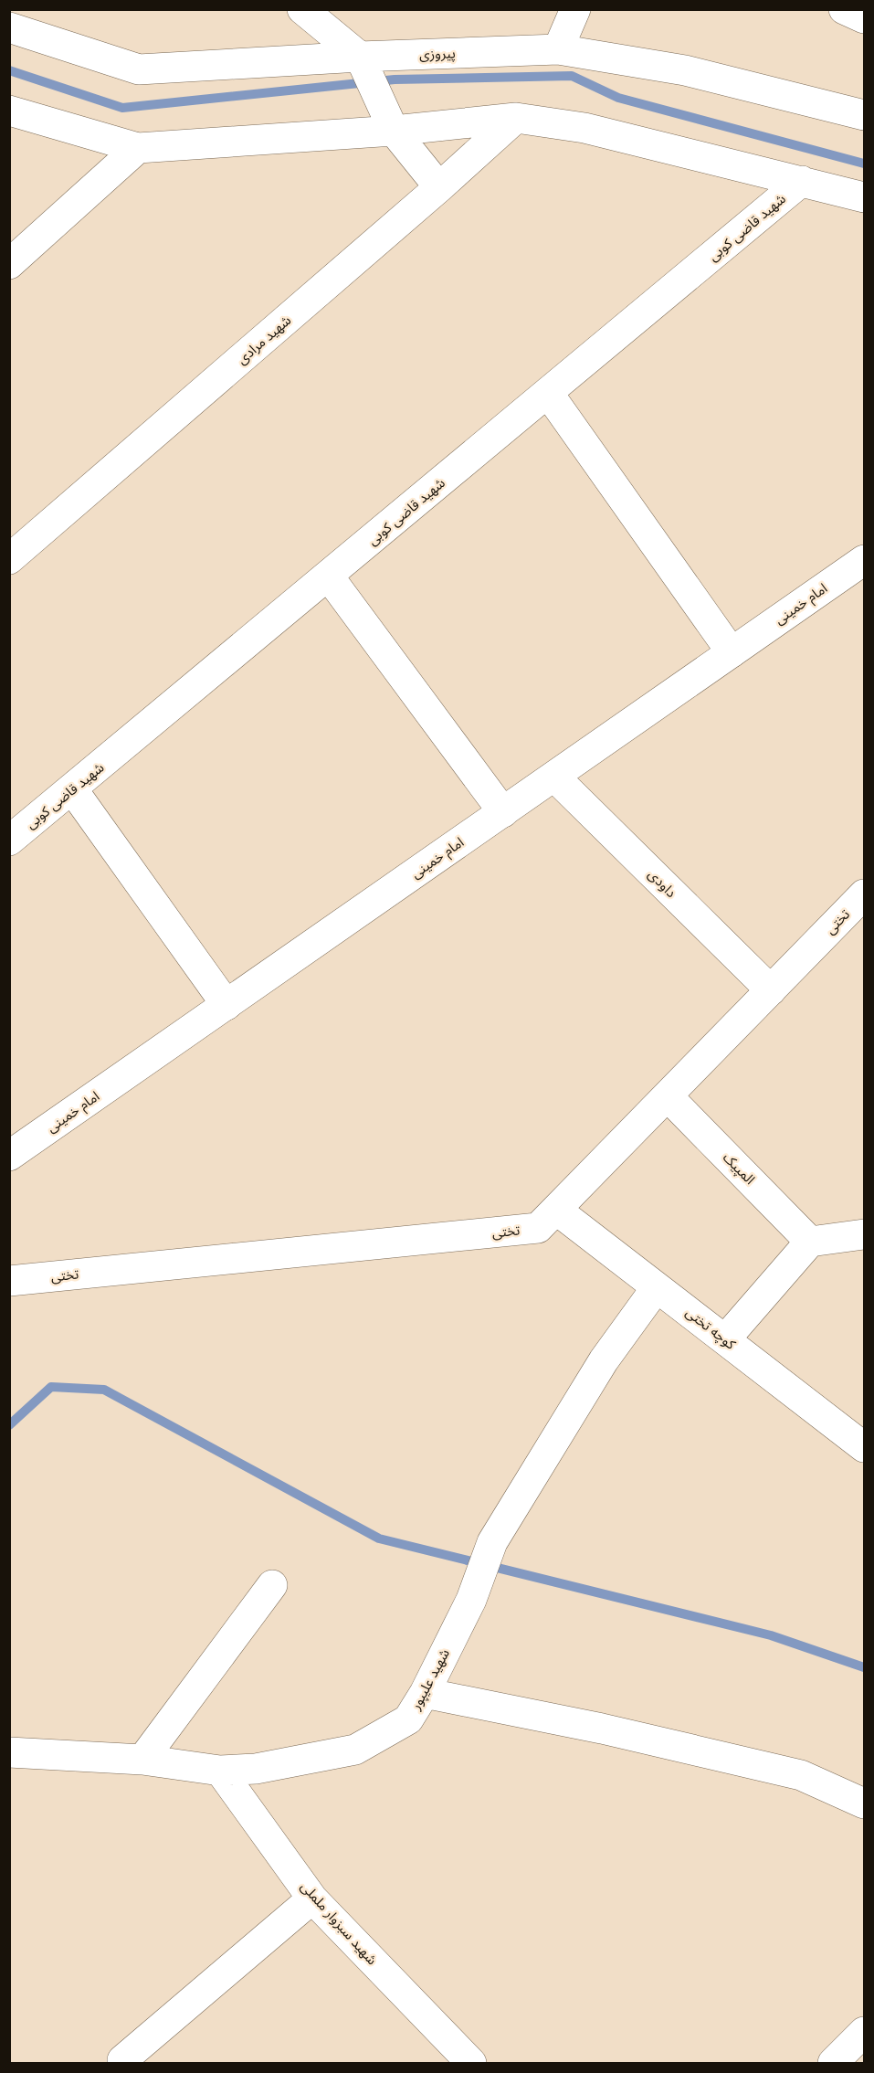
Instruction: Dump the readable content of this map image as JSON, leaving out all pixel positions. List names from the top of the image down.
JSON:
{
  "streets": {
    "street": [
      "پیروزی",
      "شهید قاضی کوبی",
      "شهید مرادی",
      "امام خمینی",
      "داودی",
      "تختی",
      "المپیک",
      "کوچه تختی",
      "شهید علیپور",
      "شهید سبزوار ململی"
    ]
  },
  "crossings": [
    ["امام خمینی", "داودی"],
    ["داودی", "تختی"],
    ["تختی", "المپیک"],
    ["تختی", "کوچه تختی"],
    ["کوچه تختی", "شهید علیپور"],
    ["شهید علیپور", "شهید سبزوار ململی"]
  ]
}
